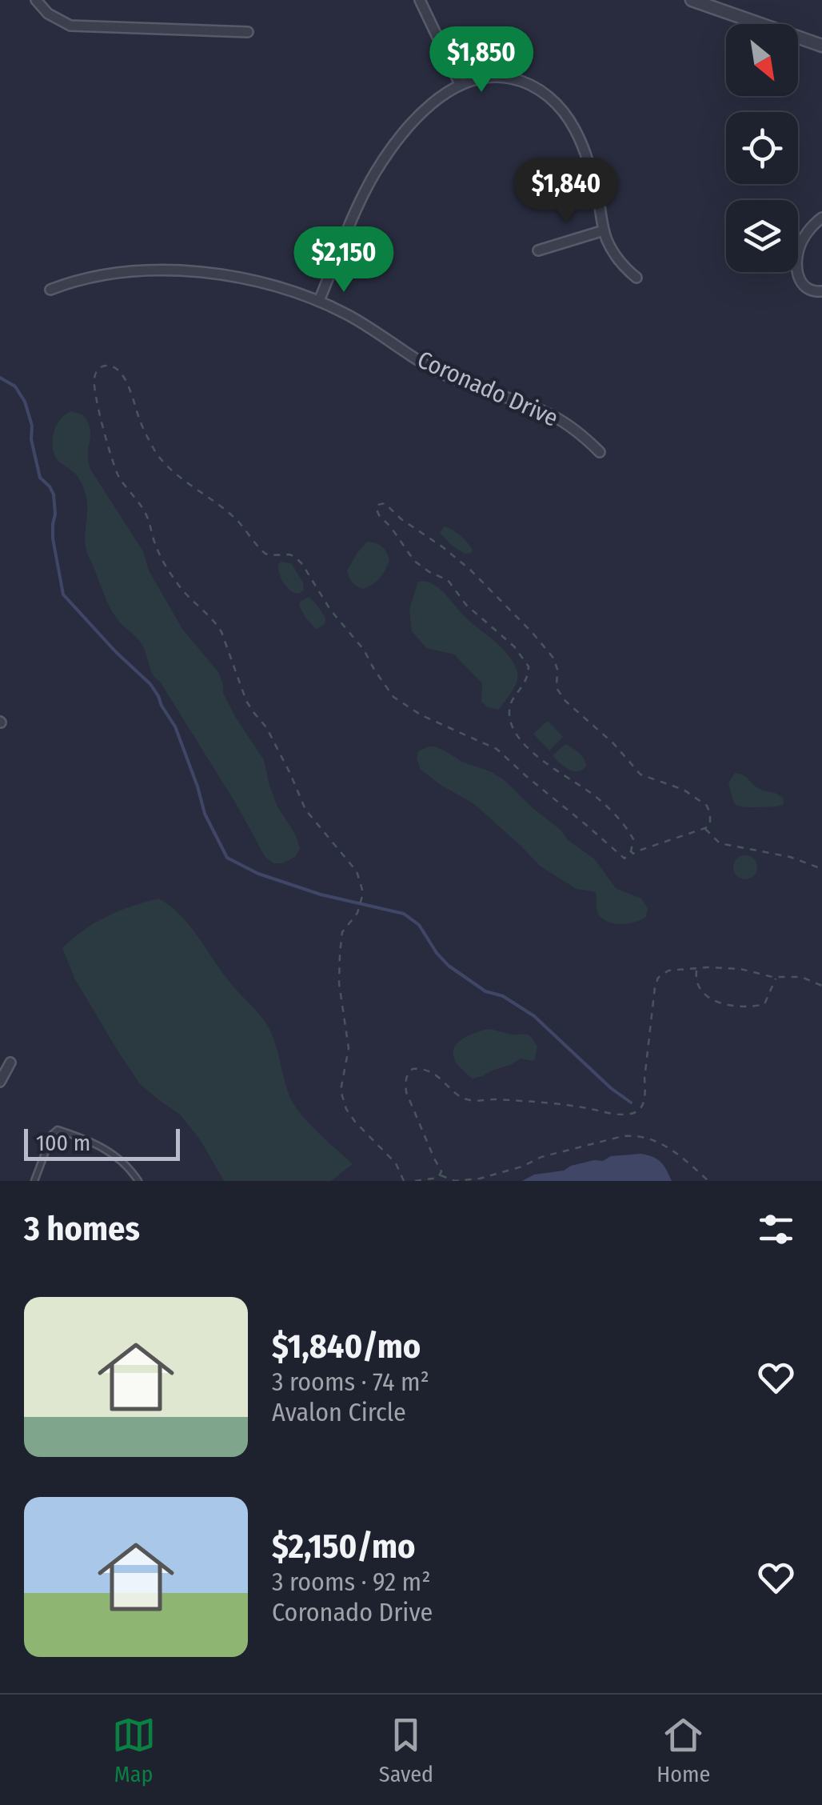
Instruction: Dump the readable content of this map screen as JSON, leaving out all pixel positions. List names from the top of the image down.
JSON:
{
  "streets": {
    "street": ["Coronado Drive"]
  },
  "scale_bar": "100 m",
  "north": "bottom right",
  "page": {
    "price": ["$1,850", "$1,840", "$2,150"],
    "scale": "100 m",
    "heading": "3 homes",
    "list": [
      {
        "name": "$1,840/mo",
        "note": "3 rooms · 74 m² · Avalon Circle"
      },
      {
        "name": "$2,150/mo",
        "note": "3 rooms · 92 m² · Coronado Drive"
      }
    ],
    "tabs": ["Map", "Saved", "Home"]
  }
}
